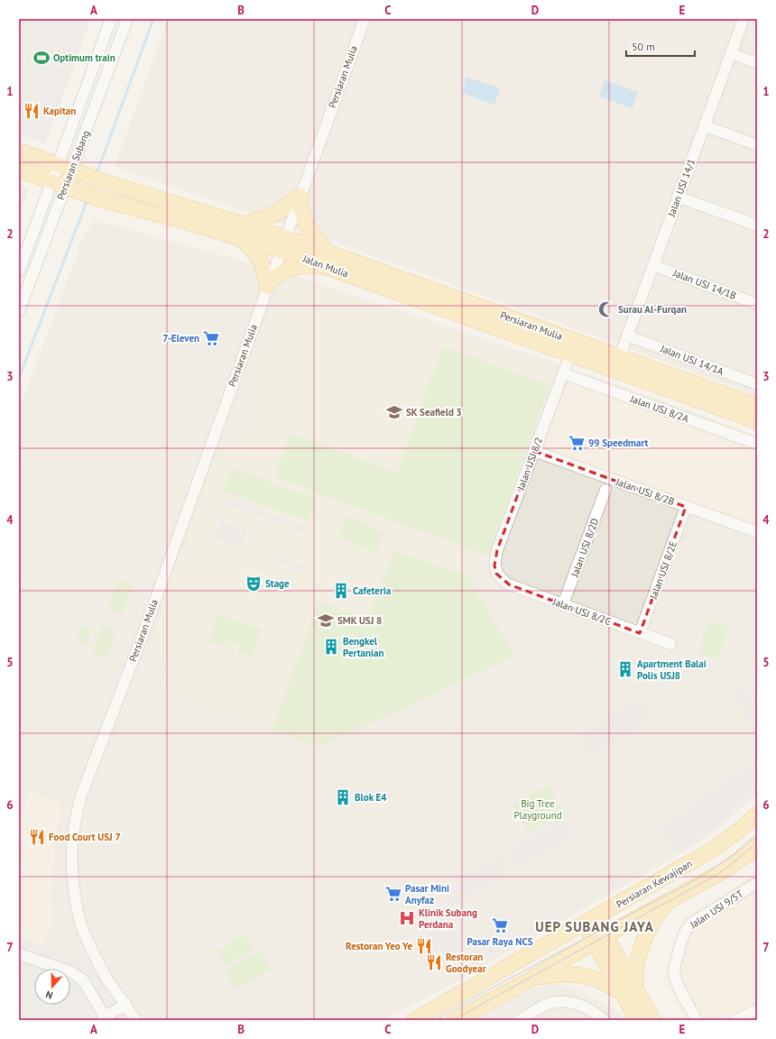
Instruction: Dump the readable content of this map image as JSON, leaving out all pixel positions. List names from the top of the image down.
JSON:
{
  "streets": {
    "main road": ["Persiaran Mulia", "Jalan Mulia", "Persiaran Kewajipan"],
    "street": [
      "Persiaran Subang",
      "Jalan USJ 14/1",
      "Jalan USJ 14/1B",
      "Jalan USJ 14/1A",
      "Jalan USJ 8/2A",
      "Jalan USJ 8/2",
      "Jalan USJ 8/2B",
      "Jalan USJ 8/2D",
      "Jalan USJ 8/2E",
      "Jalan USJ 8/2C",
      "Jalan USJ 9/5T"
    ]
  },
  "crossings": [
    ["Persiaran Mulia", "Persiaran Subang"],
    ["Persiaran Mulia", "Jalan USJ 14/1"],
    ["Persiaran Mulia", "Jalan Mulia"],
    ["Persiaran Subang", "Jalan Mulia"],
    ["Jalan USJ 14/1", "Jalan USJ 14/1B"],
    ["Jalan USJ 14/1", "Jalan USJ 14/1A"],
    ["Jalan Mulia", "Jalan USJ 8/2"],
    ["Jalan USJ 8/2A", "Jalan USJ 8/2"],
    ["Jalan USJ 8/2", "Jalan USJ 8/2B"],
    ["Jalan USJ 8/2", "Jalan USJ 8/2C"],
    ["Jalan USJ 8/2B", "Jalan USJ 8/2E"],
    ["Jalan USJ 8/2D", "Jalan USJ 8/2C"],
    ["Jalan USJ 8/2E", "Jalan USJ 8/2C"]
  ],
  "districts": ["UEP SUBANG JAYA"],
  "parks": ["Big Tree Playground"],
  "places": {
    "sports": ["Optimum train"],
    "restaurant": [
      "Kapitan",
      "Food Court USJ 7",
      "Restoran Yeo Ye",
      "Restoran Goodyear"
    ],
    "mosque": ["Surau Al-Furqan"],
    "supermarket": [
      "7-Eleven",
      "99 Speedmart",
      "Pasar Mini Anyfaz",
      "Pasar Raya NCS"
    ],
    "school or university": ["SK Seafield 3", "SMK USJ 8"],
    "theatre": ["Stage"],
    "building": [
      "Cafeteria",
      "Bengkel Pertanian",
      "Apartment Balai Polis USJ8",
      "Blok E4"
    ],
    "hospital": ["Klinik Subang Perdana"]
  },
  "scale_bar": "50 m",
  "north": "bottom",
  "grid": {
    "columns": [
      "A",
      "B",
      "C",
      "D",
      "E"
    ],
    "rows": [
      "1",
      "2",
      "3",
      "4",
      "5",
      "6",
      "7"
    ]
  }
}
